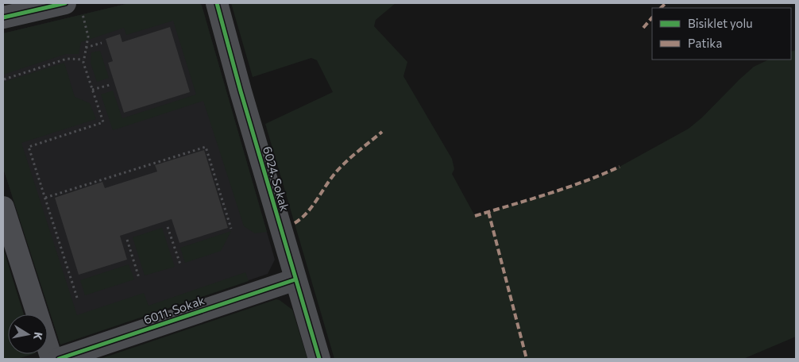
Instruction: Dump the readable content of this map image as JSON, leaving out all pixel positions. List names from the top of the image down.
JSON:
{
  "streets": {
    "street": ["6024. Sokak", "6011. Sokak"]
  },
  "crossings": [
    ["6024. Sokak", "6011. Sokak"]
  ],
  "legend": ["Bisiklet yolu", "Patika"],
  "north": "right"
}
